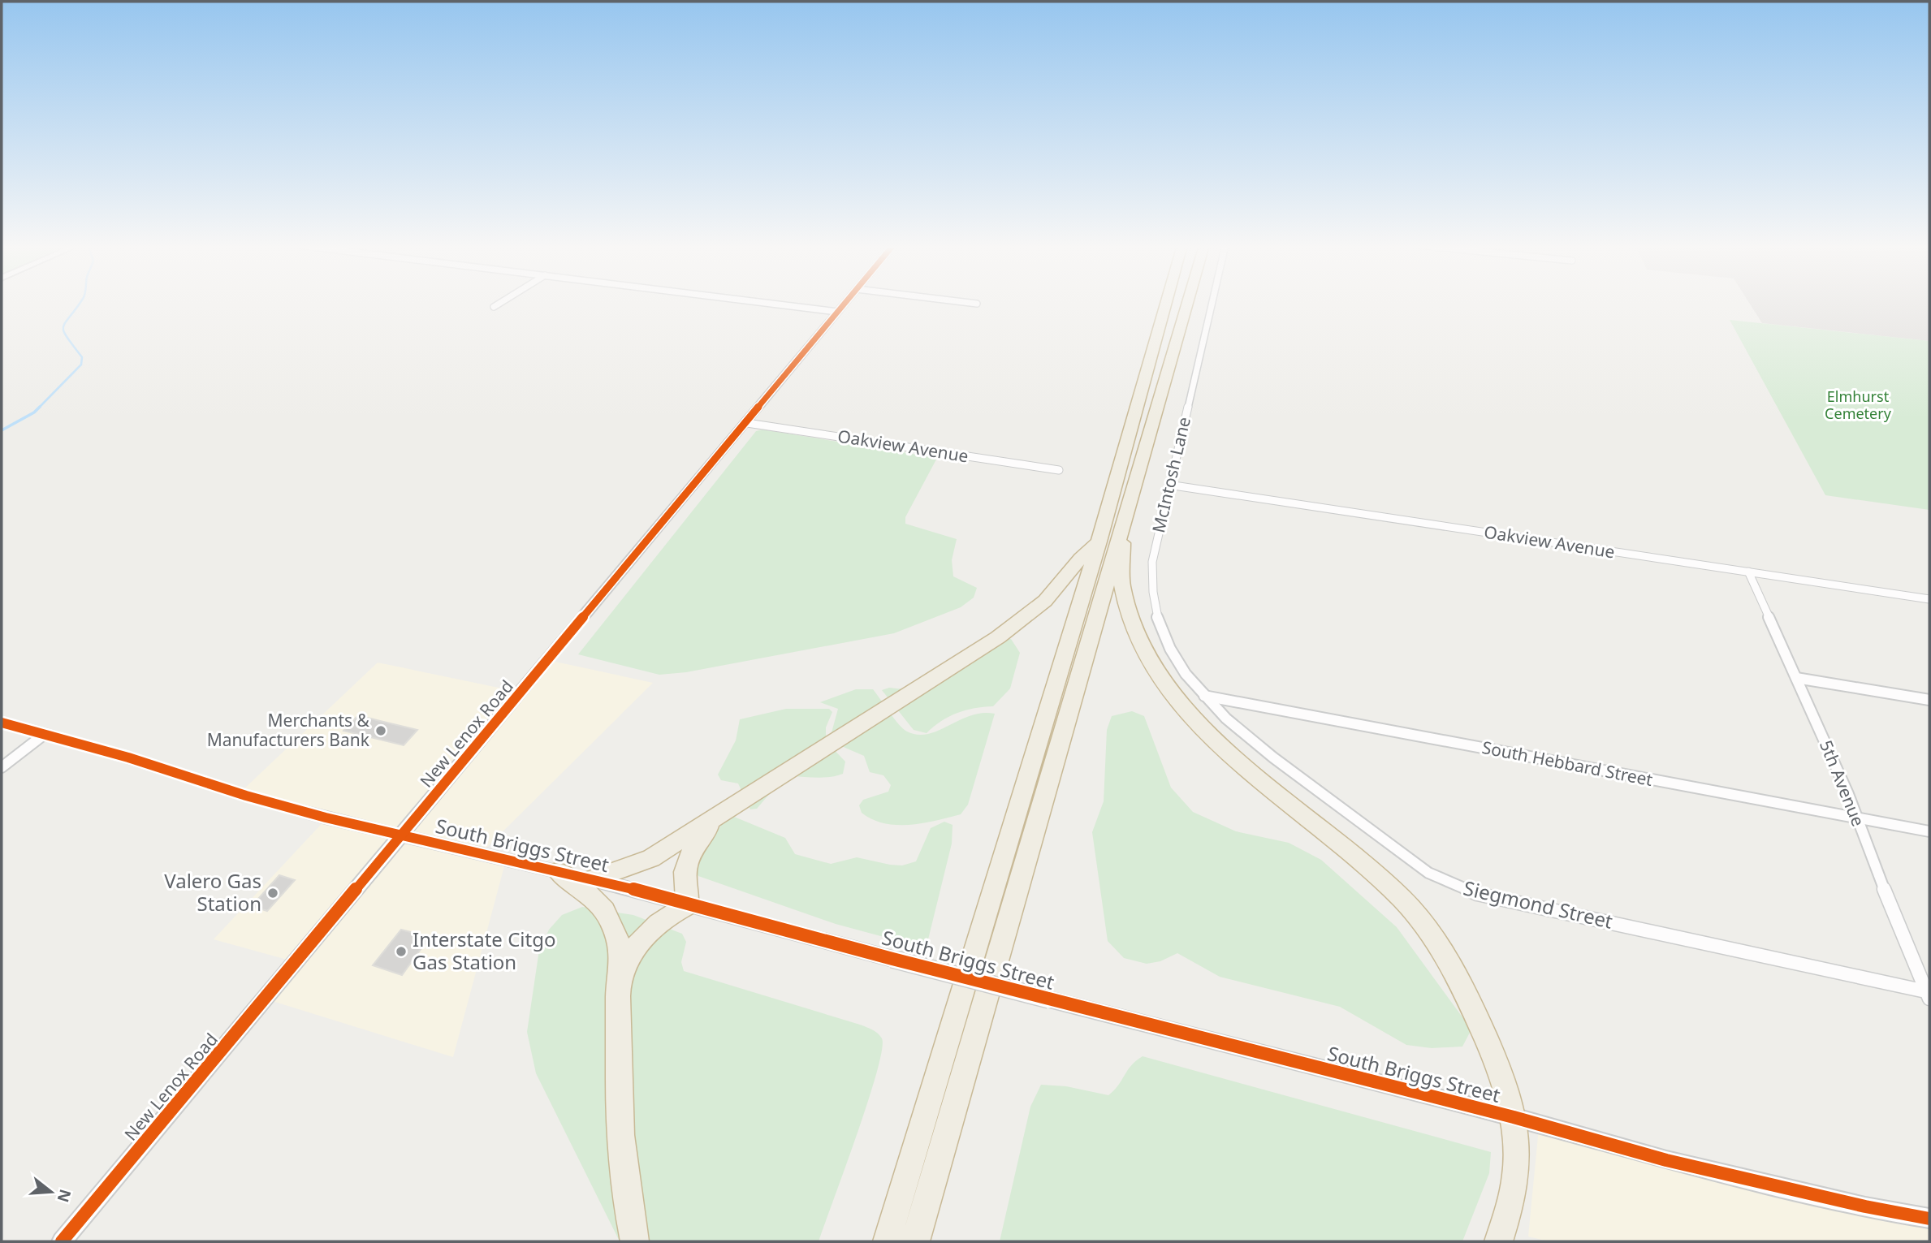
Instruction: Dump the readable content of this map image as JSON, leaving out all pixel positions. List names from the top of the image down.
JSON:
{
  "streets": {
    "street": [
      "Oakview Avenue",
      "McIntosh Lane",
      "New Lenox Road",
      "South Hebbard Street",
      "5th Avenue",
      "South Briggs Street",
      "Siegmond Street"
    ]
  },
  "crossings": [
    ["Oakview Avenue", "McIntosh Lane"],
    ["Oakview Avenue", "New Lenox Road"],
    ["Oakview Avenue", "5th Avenue"],
    ["McIntosh Lane", "South Hebbard Street"],
    ["McIntosh Lane", "Siegmond Street"],
    ["New Lenox Road", "South Briggs Street"],
    ["South Hebbard Street", "5th Avenue"],
    ["South Hebbard Street", "Siegmond Street"],
    ["5th Avenue", "Siegmond Street"]
  ],
  "parks": ["Elmhurst Cemetery"],
  "places": ["Merchants & Manufacturers Bank", "Valero Gas Station", "Interstate Citgo Gas Station"],
  "north": "right"
}
